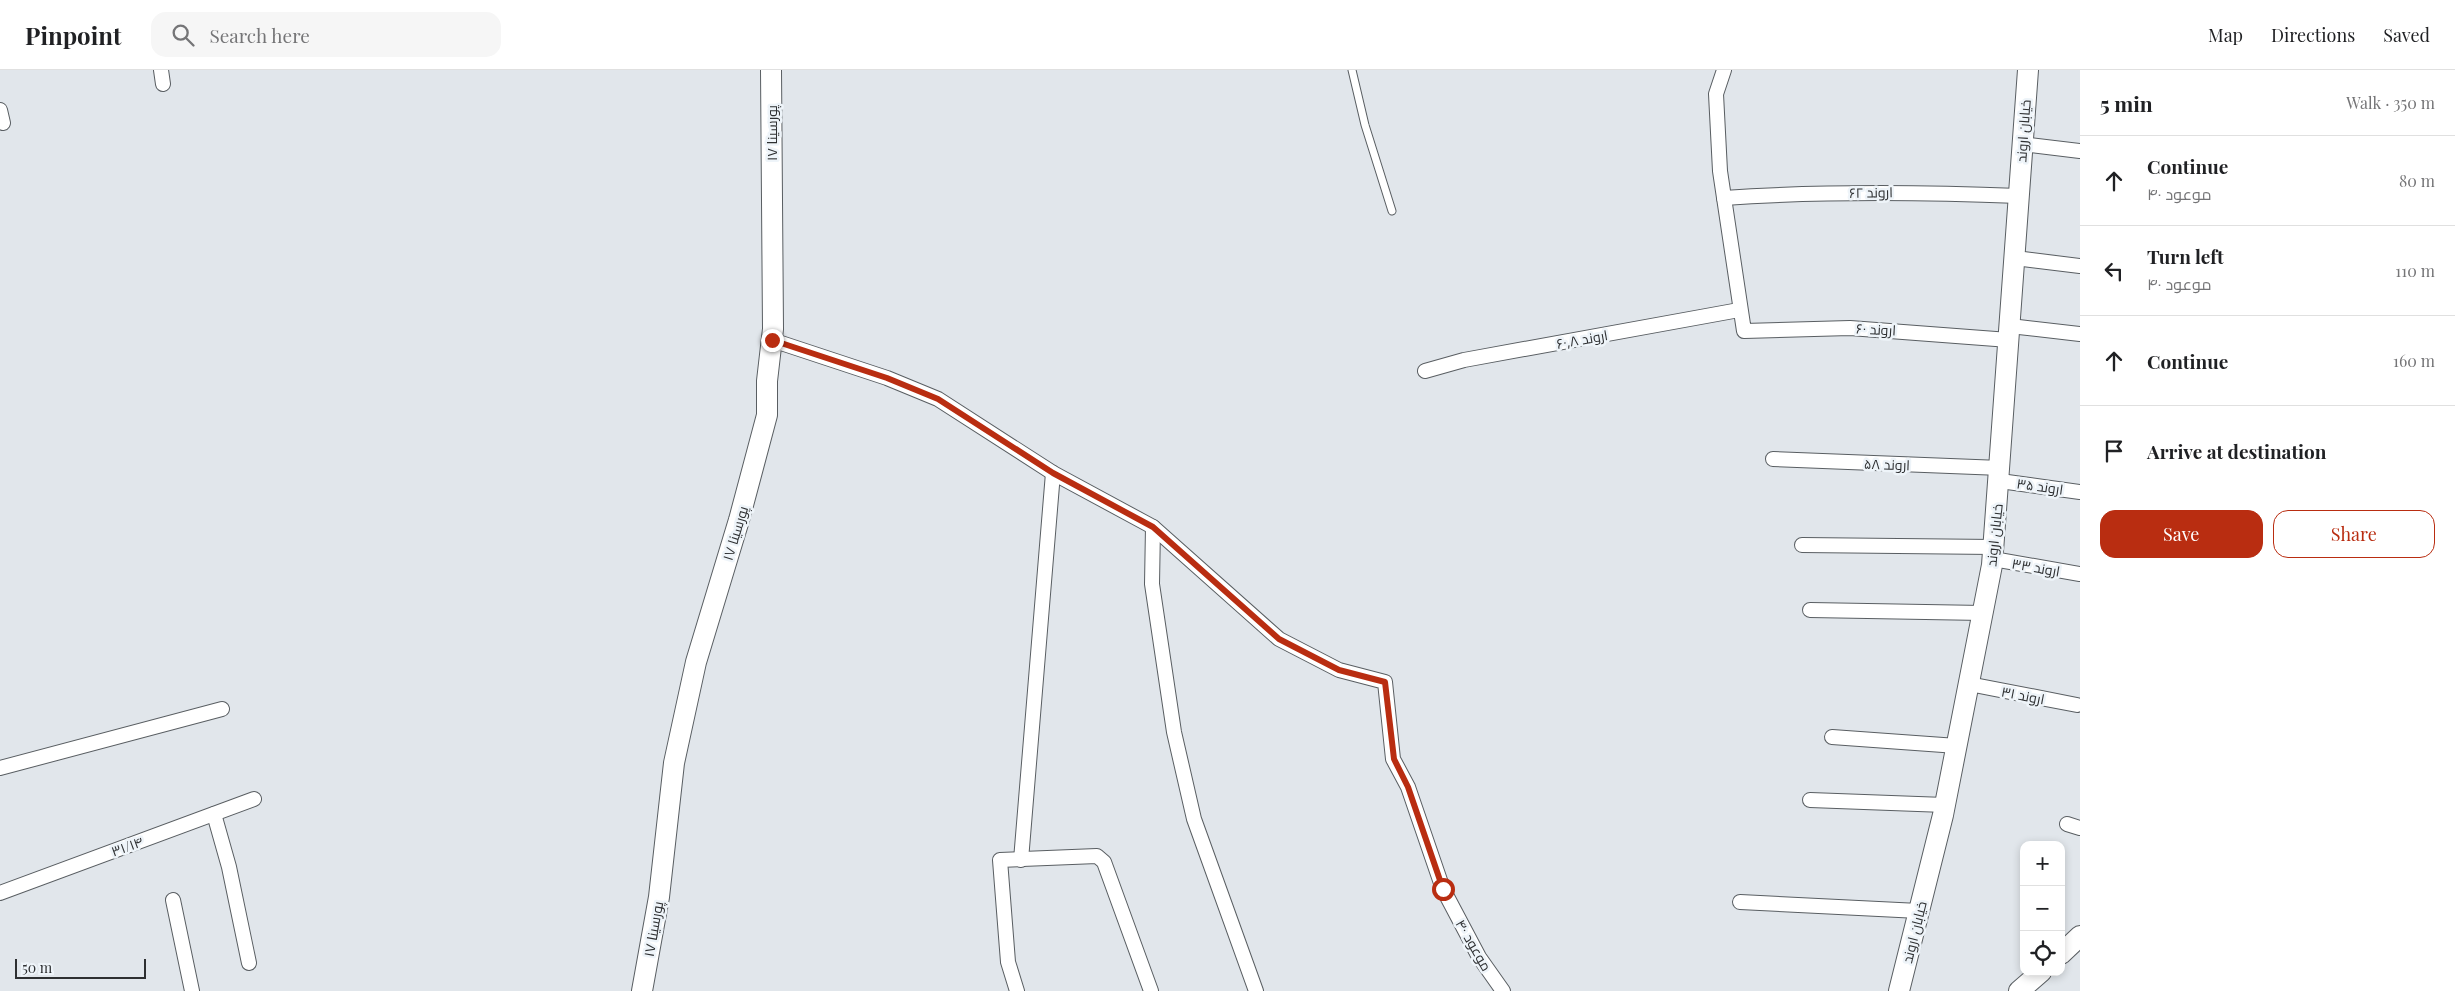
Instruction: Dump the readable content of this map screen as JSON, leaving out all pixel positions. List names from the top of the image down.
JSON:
{
  "streets": {
    "street": [
      "خیابان اروند",
      "پورسینا ۱۷",
      "اروند ۶۲",
      "اروند ۶۰",
      "اروند ۶۰٫۸",
      "اروند ۵۸",
      "اروند ۳۵",
      "اروند ۳۳",
      "اروند ۳۱",
      "۳۱/۱۴",
      "موعود ۴۰"
    ]
  },
  "crossings": [
    ["خیابان اروند", "اروند ۶۲"],
    ["خیابان اروند", "اروند ۶۰"],
    ["خیابان اروند", "اروند ۵۸"],
    ["خیابان اروند", "اروند ۳۵"],
    ["خیابان اروند", "اروند ۳۳"],
    ["خیابان اروند", "اروند ۳۱"],
    ["اروند ۶۰", "اروند ۶۰٫۸"],
    ["اروند ۵۸", "اروند ۳۵"]
  ],
  "scale_bar": "50 m",
  "page": {
    "header": "Pinpoint",
    "search": "Search here",
    "nav": ["Map", "Directions", "Saved"],
    "heading": ["5 min", "Walk · 350 m"],
    "list": [
      ["Continue", "موعود ۴۰", "80 m"],
      ["Turn left", "موعود ۴۰", "110 m"],
      ["Continue", "160 m"],
      "Arrive at destination"
    ],
    "buttons": ["Save", "Share"],
    "map_buttons": ["+", "−"],
    "scale": "50 m"
  }
}
